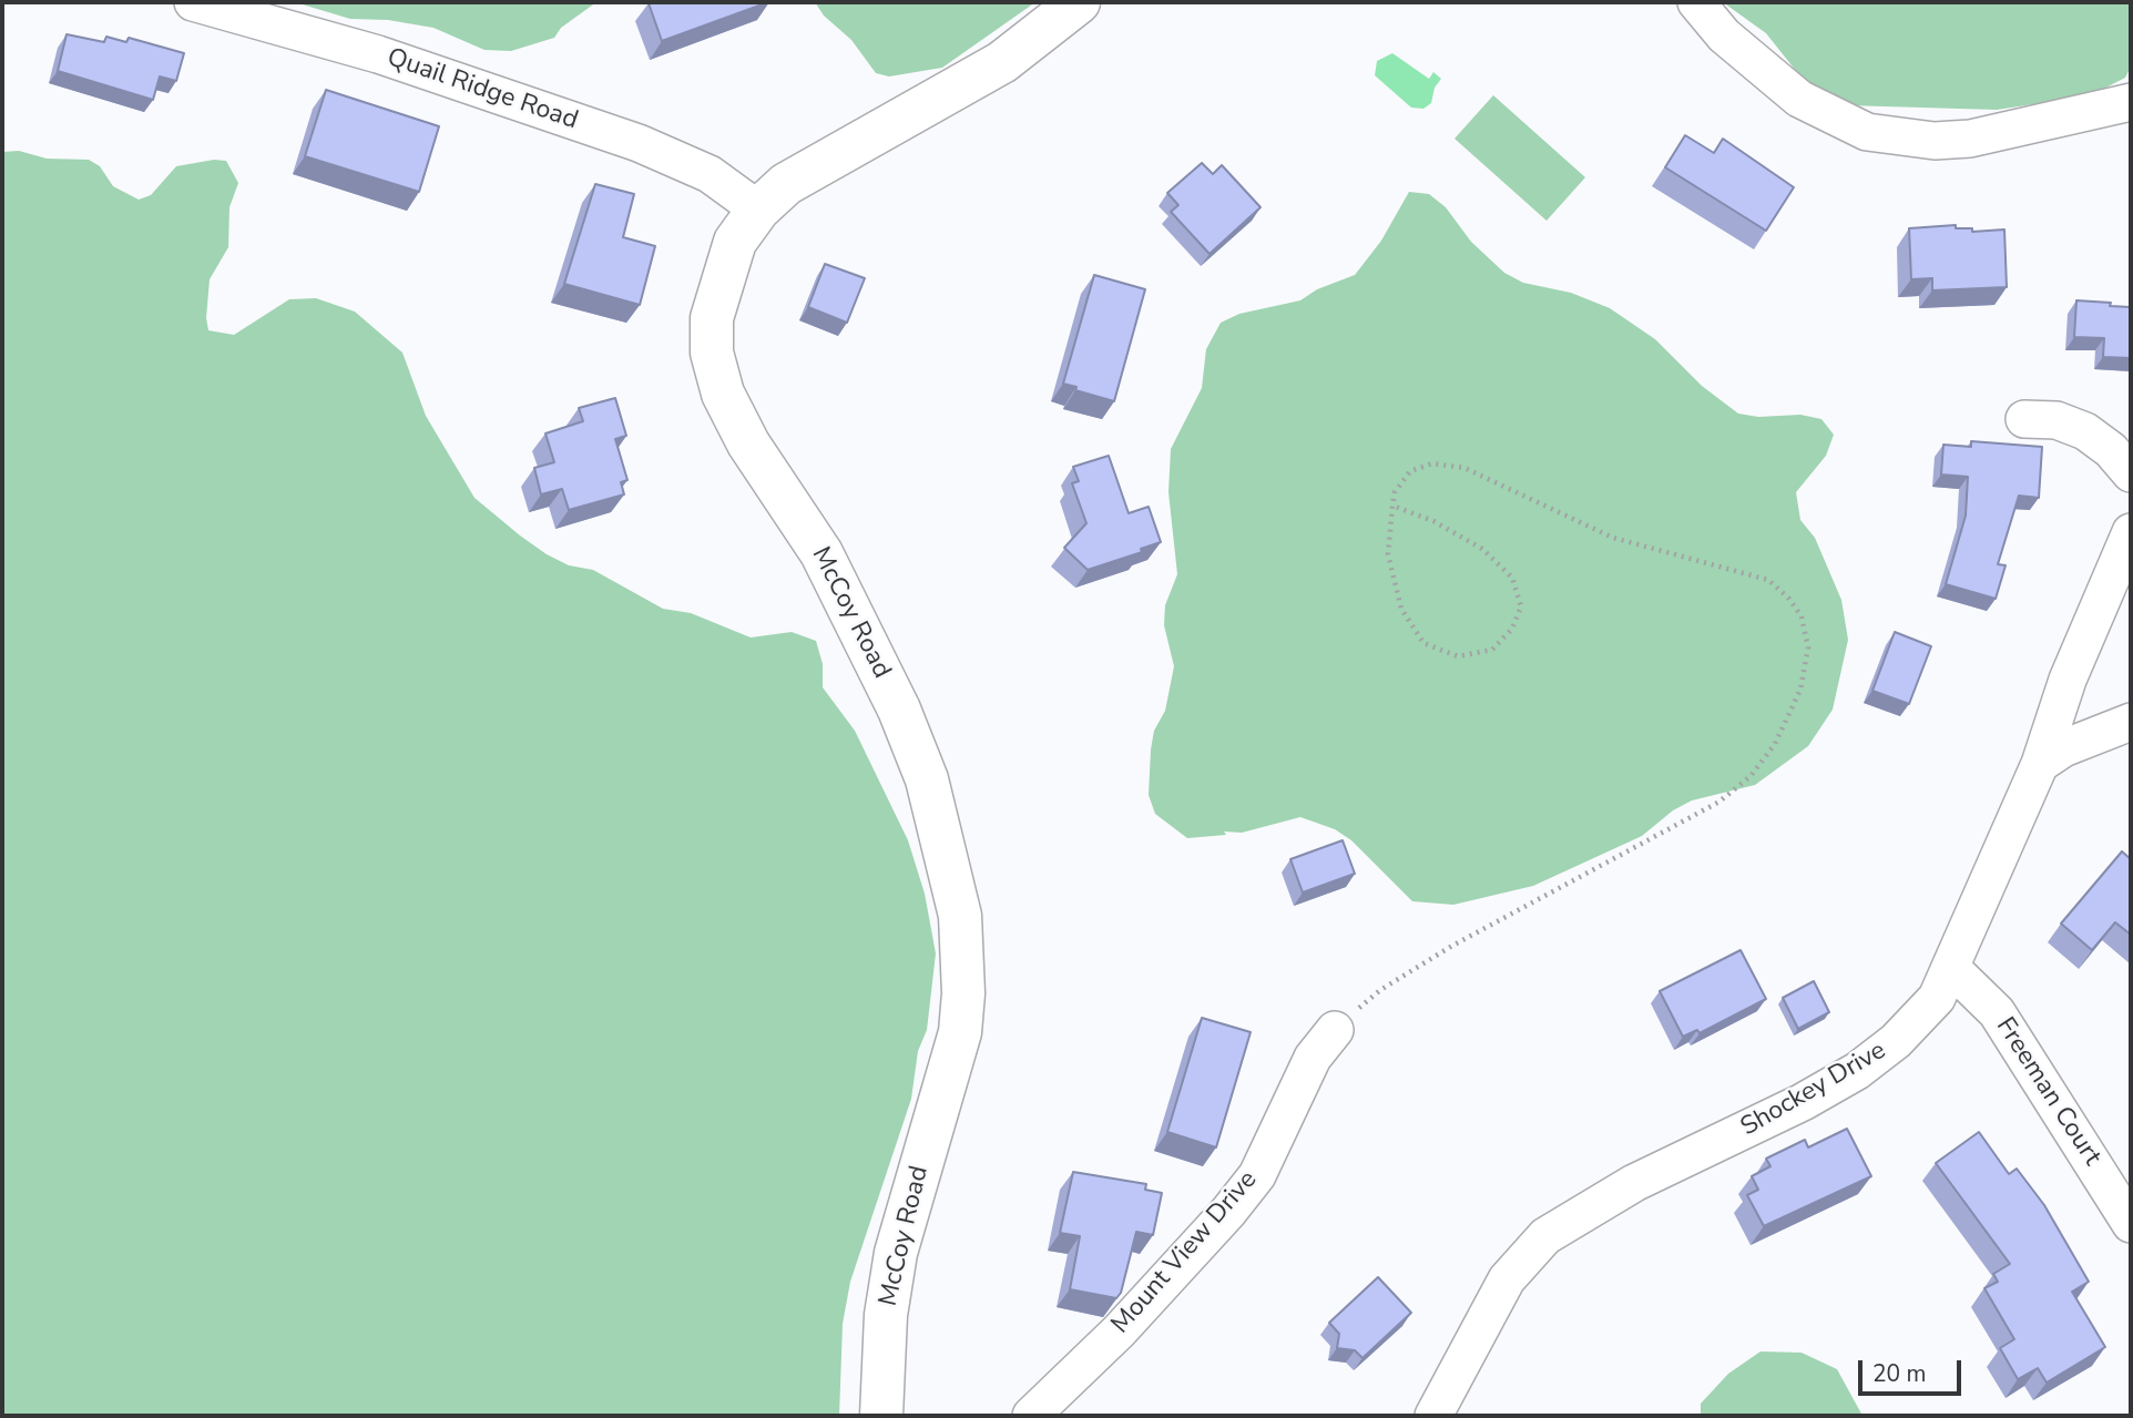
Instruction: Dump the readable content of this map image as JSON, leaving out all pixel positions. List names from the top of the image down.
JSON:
{
  "streets": {
    "street": [
      "Quail Ridge Road",
      "McCoy Road",
      "Shockey Drive",
      "Freeman Court",
      "Mount View Drive"
    ]
  },
  "crossings": [
    ["Quail Ridge Road", "McCoy Road"],
    ["Shockey Drive", "Freeman Court"]
  ],
  "scale_bar": "20 m"
}
